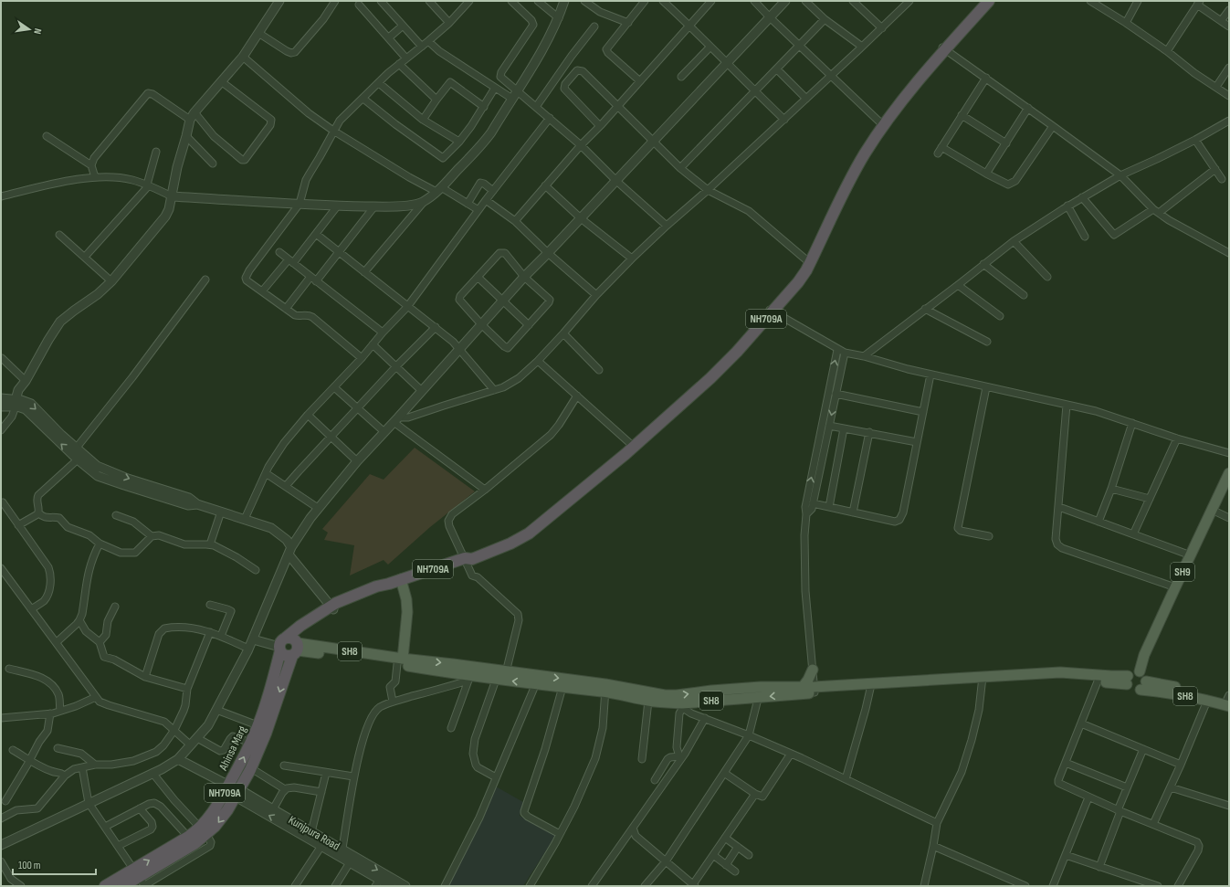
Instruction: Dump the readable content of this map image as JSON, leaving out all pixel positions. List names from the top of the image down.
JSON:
{
  "streets": {
    "highway": ["NH709A", "Ahinsa Marg"],
    "main road": ["SH9", "SH8"],
    "street": ["Kunjpura Road"]
  },
  "crossings": [
    ["NH709A", "SH8"],
    ["NH709A", "Ahinsa Marg"],
    ["SH9", "SH8"],
    ["SH8", "Ahinsa Marg"],
    ["Ahinsa Marg", "Kunjpura Road"]
  ],
  "scale_bar": "100 m",
  "north": "right"
}
